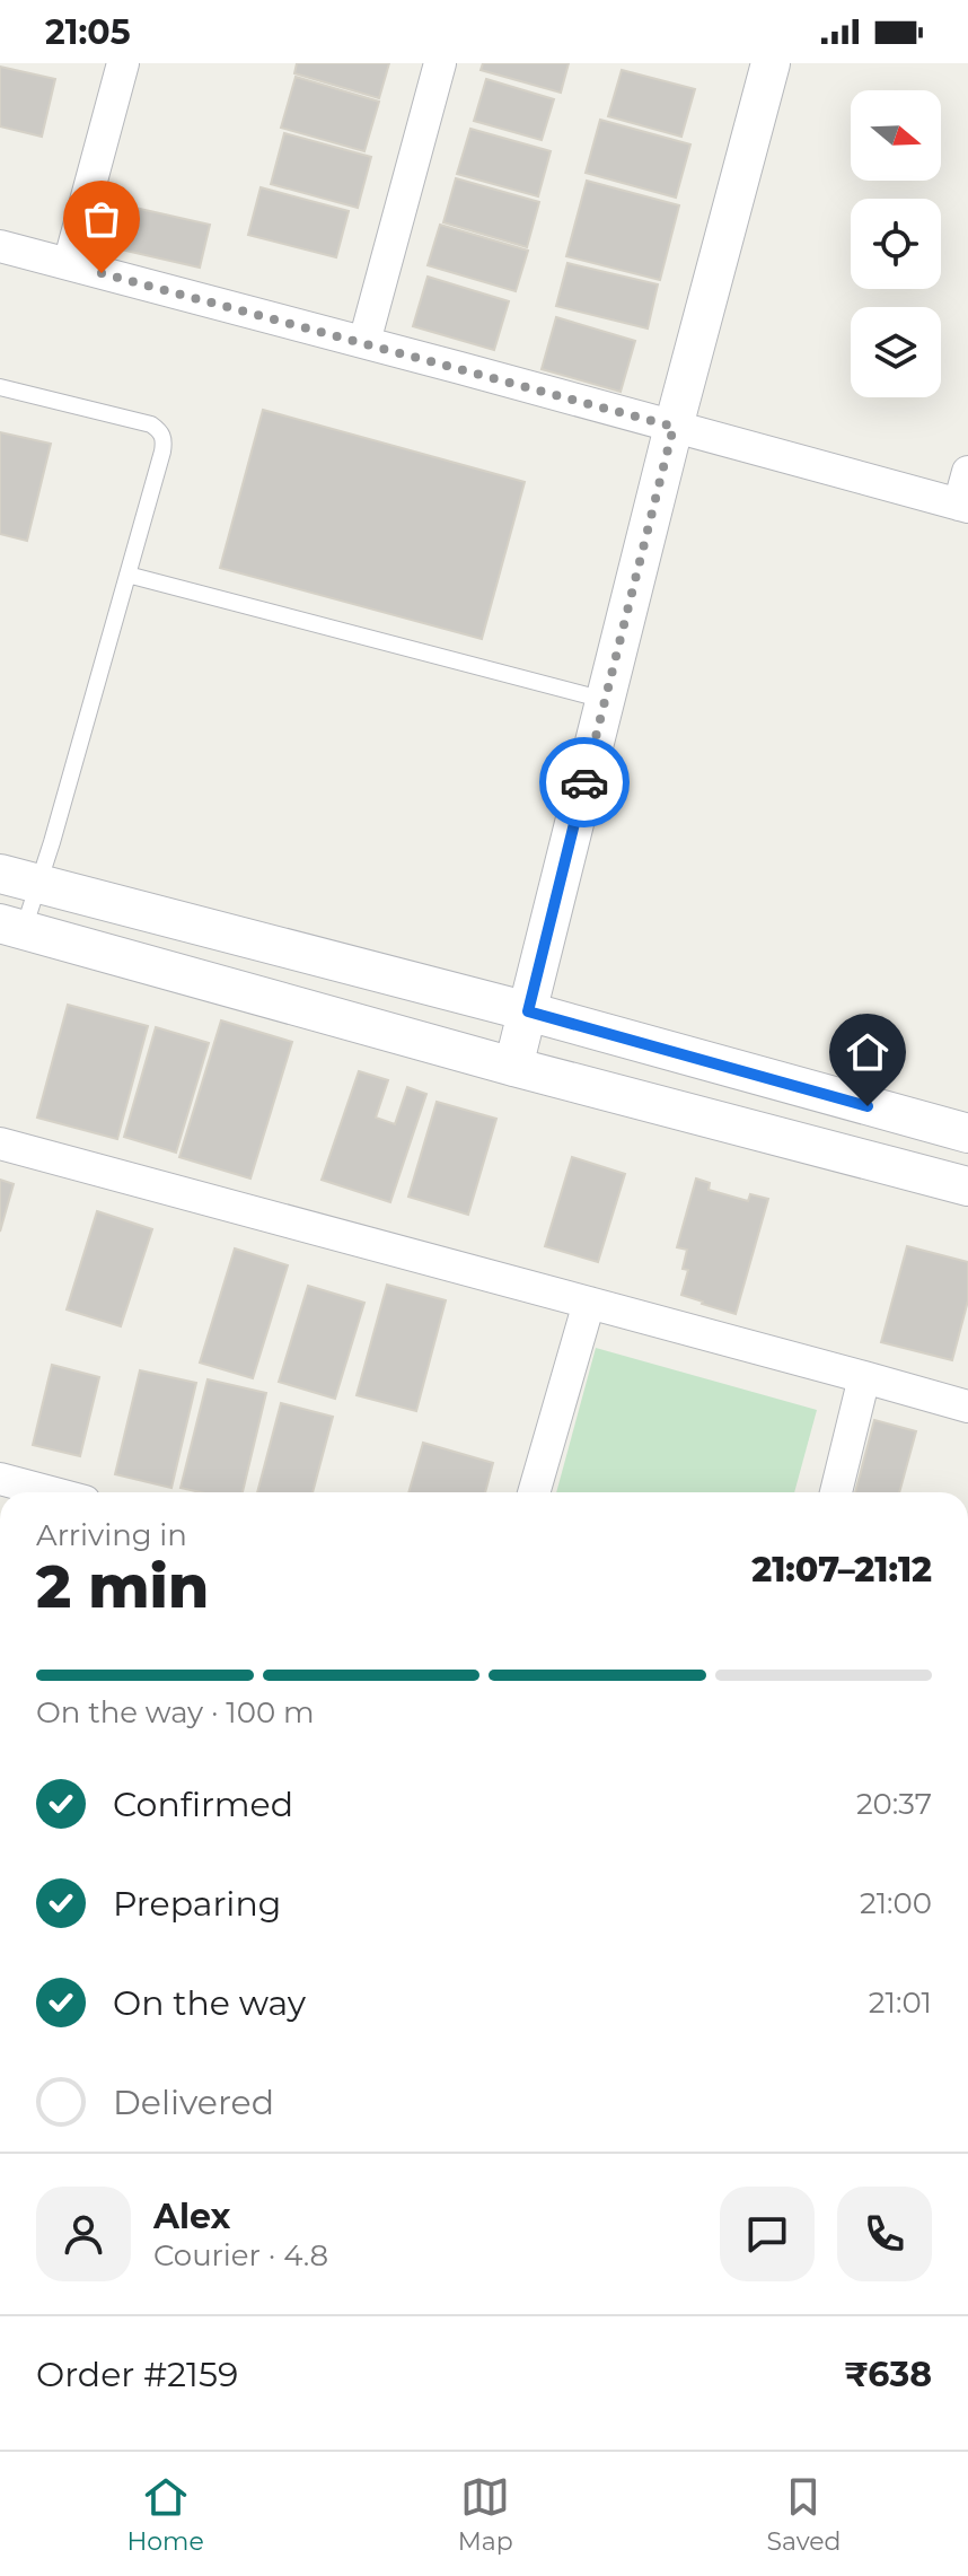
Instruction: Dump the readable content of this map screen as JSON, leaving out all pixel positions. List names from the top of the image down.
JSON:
{
  "north": "right",
  "page": {
    "status": "21:05",
    "heading": ["2 min", "Arriving in", "21:07–21:12"],
    "panel": [
      "Alex",
      "Courier · 4.8",
      "Order #2159",
      "₹638"
    ],
    "bar": "On the way · 100 m",
    "list": [
      ["Confirmed", "20:37"],
      ["Preparing", "21:00"],
      ["On the way", "21:01"],
      "Delivered"
    ],
    "tabs": ["Home", "Map", "Saved"]
  }
}
